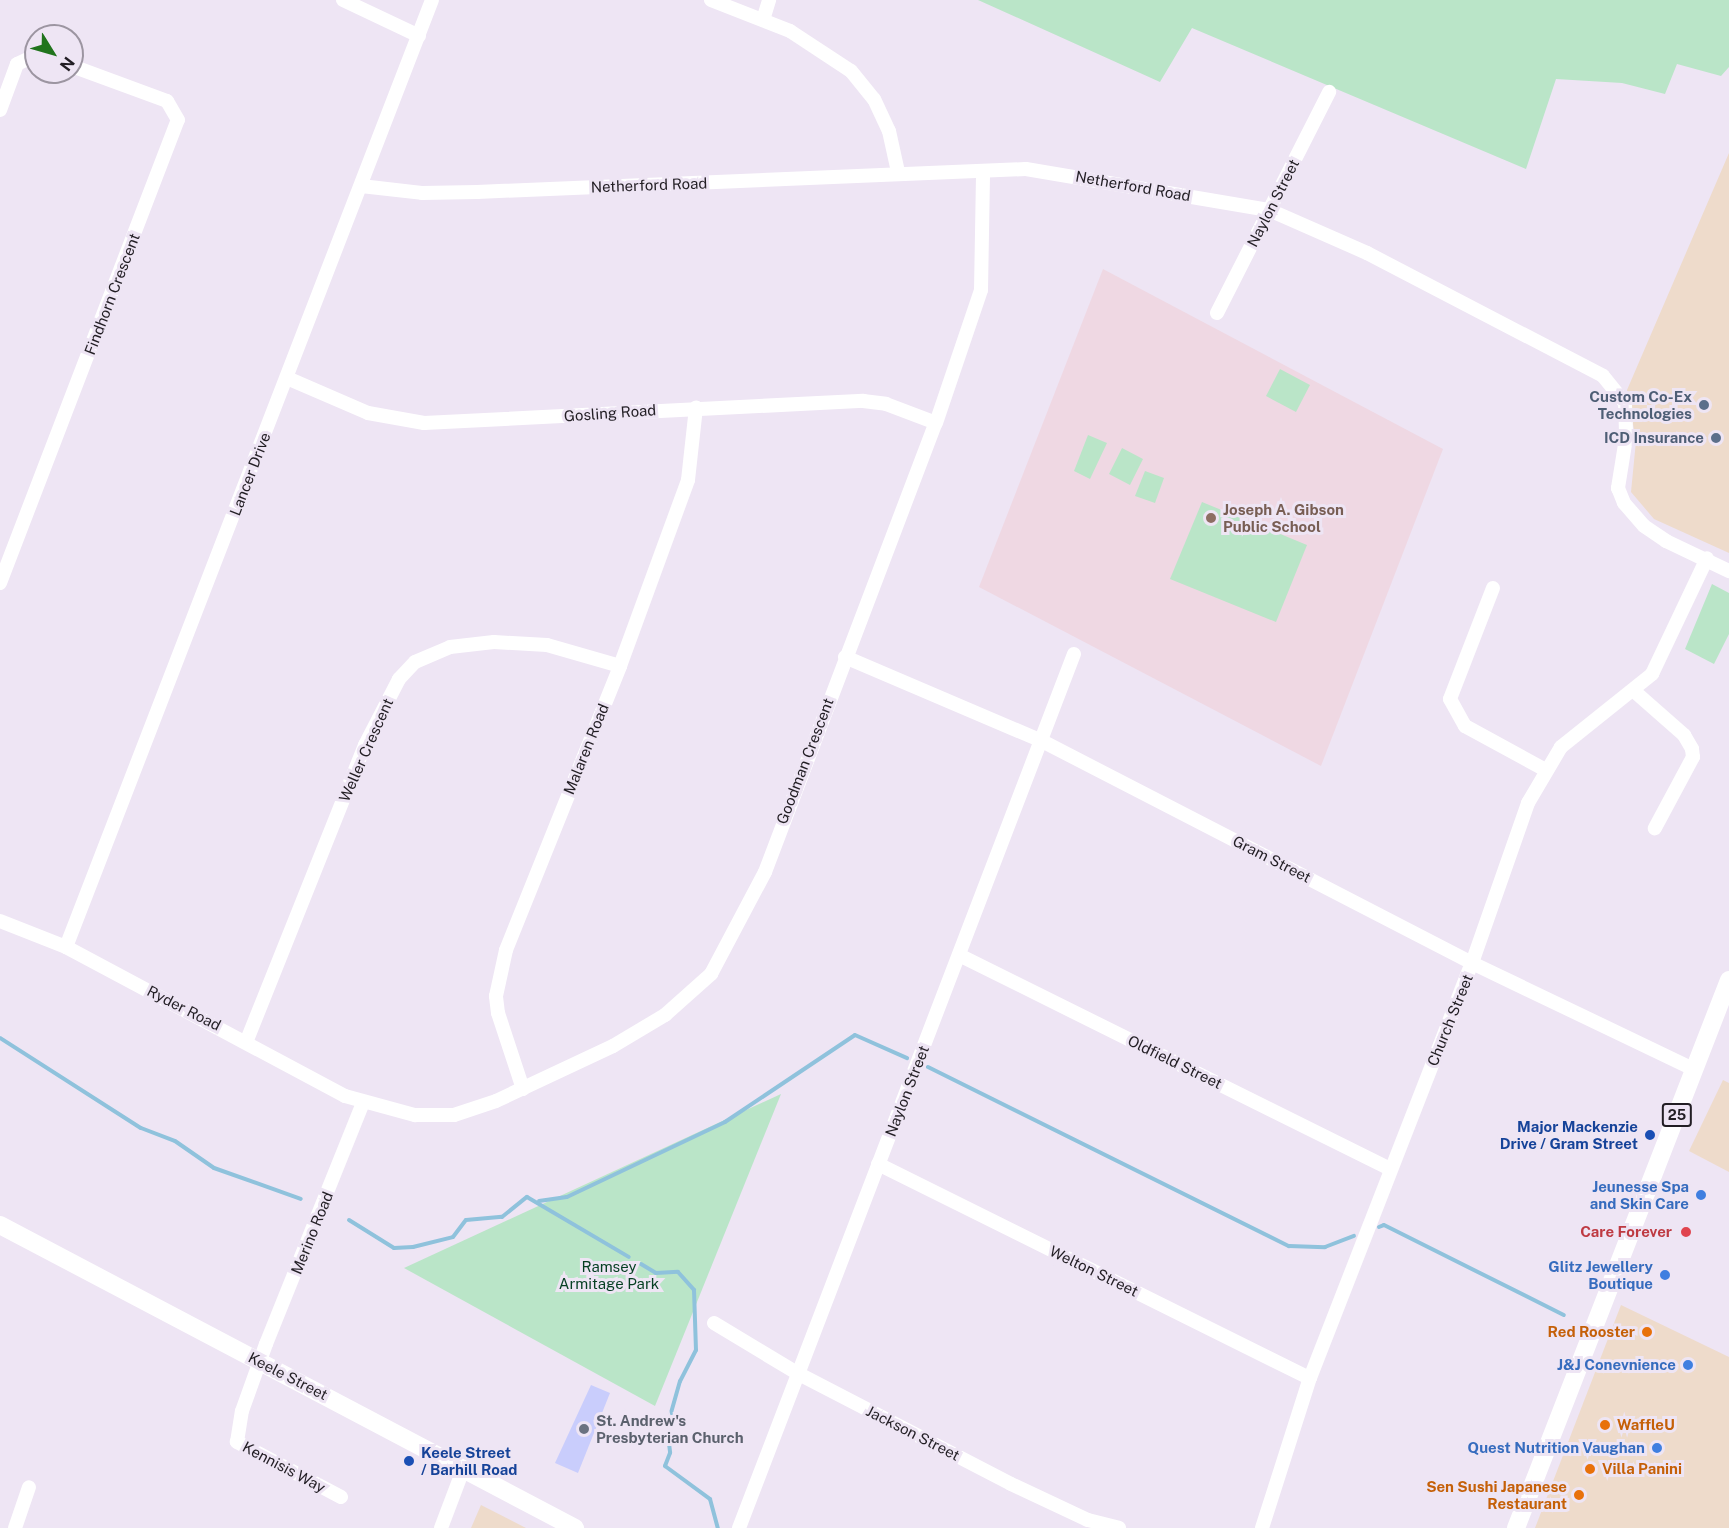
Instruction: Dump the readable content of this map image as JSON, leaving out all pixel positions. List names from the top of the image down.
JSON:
{
  "streets": {
    "main road": ["25", "Keele Street"],
    "street": [
      "Netherford Road",
      "Naylon Street",
      "Findhorn Crescent",
      "Gosling Road",
      "Lancer Drive",
      "Malaren Road",
      "Weller Crescent",
      "Goodman Crescent",
      "Gram Street",
      "Ryder Road",
      "Church Street",
      "Oldfield Street",
      "Merino Road",
      "Welton Street",
      "Jackson Street",
      "Kennisis Way"
    ]
  },
  "crossings": [
    ["Netherford Road", "Naylon Street"],
    ["Netherford Road", "Lancer Drive"],
    ["Netherford Road", "Goodman Crescent"],
    ["Netherford Road", "Church Street"],
    ["Naylon Street", "Gram Street"],
    ["Naylon Street", "Oldfield Street"],
    ["Naylon Street", "Welton Street"],
    ["Naylon Street", "Jackson Street"],
    ["Gosling Road", "Lancer Drive"],
    ["Gosling Road", "Malaren Road"],
    ["Gosling Road", "Goodman Crescent"],
    ["Lancer Drive", "Ryder Road"],
    ["Malaren Road", "Weller Crescent"],
    ["Malaren Road", "Goodman Crescent"],
    ["Weller Crescent", "Ryder Road"],
    ["Goodman Crescent", "Gram Street"],
    ["Goodman Crescent", "Ryder Road"],
    ["Goodman Crescent", "Merino Road"],
    ["Gram Street", "Church Street"],
    ["Gram Street", "25"],
    ["Ryder Road", "Merino Road"],
    ["Church Street", "Oldfield Street"],
    ["Church Street", "Welton Street"],
    ["Merino Road", "Keele Street"],
    ["Merino Road", "Kennisis Way"],
    ["Keele Street", "Kennisis Way"]
  ],
  "parks": ["Ramsey Armitage Park"],
  "places": [
    "Custom Co-Ex Technologies",
    "ICD Insurance",
    "Joseph A. Gibson Public School",
    "Major Mackenzie Drive / Gram Street",
    "Jeunesse Spa and Skin Care",
    "Care Forever",
    "Glitz Jewellery Boutique",
    "Red Rooster",
    "J&J Conevnience",
    "WaffleU",
    "St. Andrew's Presbyterian Church",
    "Quest Nutrition Vaughan",
    "Keele Street / Barhill Road",
    "Villa Panini",
    "Sen Sushi Japanese Restaurant"
  ],
  "north": "bottom right"
}
